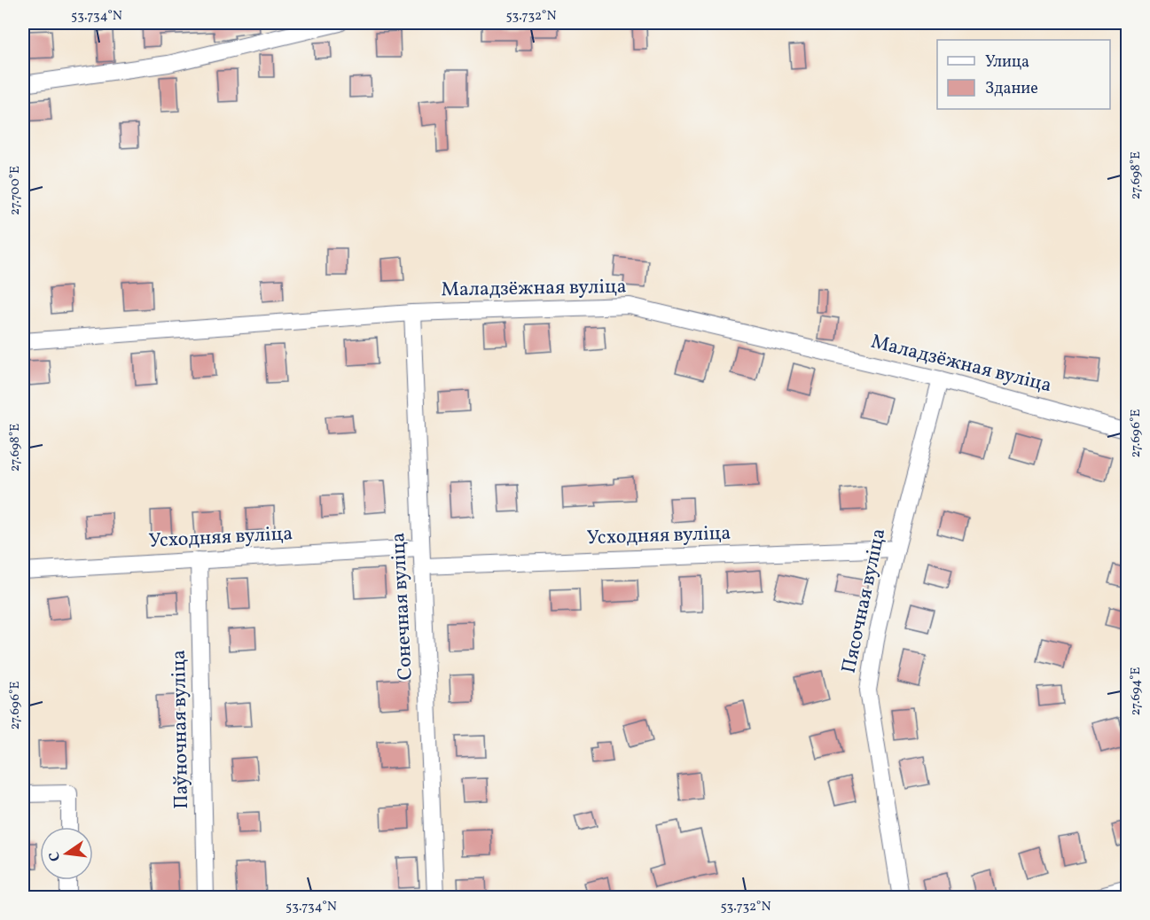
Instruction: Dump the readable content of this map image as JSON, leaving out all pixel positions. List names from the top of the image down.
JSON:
{
  "streets": {
    "street": [
      "Маладзёжная вуліца",
      "Усходняя вуліца",
      "Пясочная вуліца",
      "Сонечная вуліца",
      "Паўночная вуліца"
    ]
  },
  "crossings": [
    ["Маладзёжная вуліца", "Пясочная вуліца"],
    ["Маладзёжная вуліца", "Сонечная вуліца"],
    ["Усходняя вуліца", "Пясочная вуліца"],
    ["Усходняя вуліца", "Сонечная вуліца"],
    ["Усходняя вуліца", "Паўночная вуліца"]
  ],
  "legend": ["Улица", "Здание"],
  "north": "left",
  "coordinates": [
    "53.734°N",
    "53.732°N",
    "27.698°E",
    "27.700°E",
    "27.696°E",
    "27.694°E"
  ]
}
